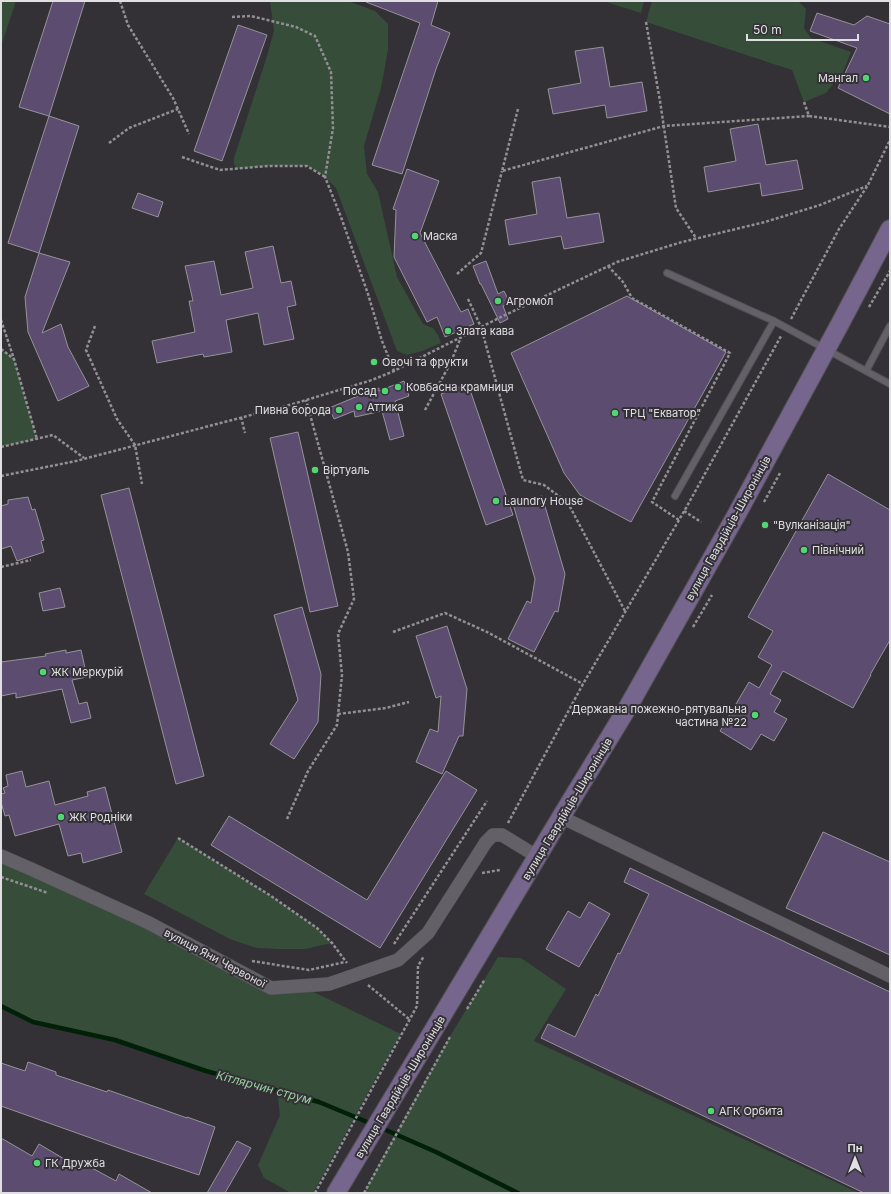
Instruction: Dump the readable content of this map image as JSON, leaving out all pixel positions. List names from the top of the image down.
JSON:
{
  "streets": {
    "main road": ["вулиця Гвардійців-Широнінців"],
    "street": ["вулиця Яни Червоної"]
  },
  "water": ["Кітлярчин струм"],
  "places": [
    "Мангал",
    "Маска",
    "Агромол",
    "Злата кава",
    "Овочі та фрукти",
    "Ковбасна крамниця",
    "Посад",
    "Аттика",
    "Пивна борода",
    "ТРЦ \"Екватор\"",
    "Віртуаль",
    "Laundry House",
    "\"Вулканізація\"",
    "Північний",
    "ЖК Меркурій",
    "Державна пожежно-рятувальна частина №22",
    "ЖК Родніки",
    "АГК Орбита",
    "ГК Дружба"
  ],
  "scale_bar": "50 m",
  "north": "top"
}
